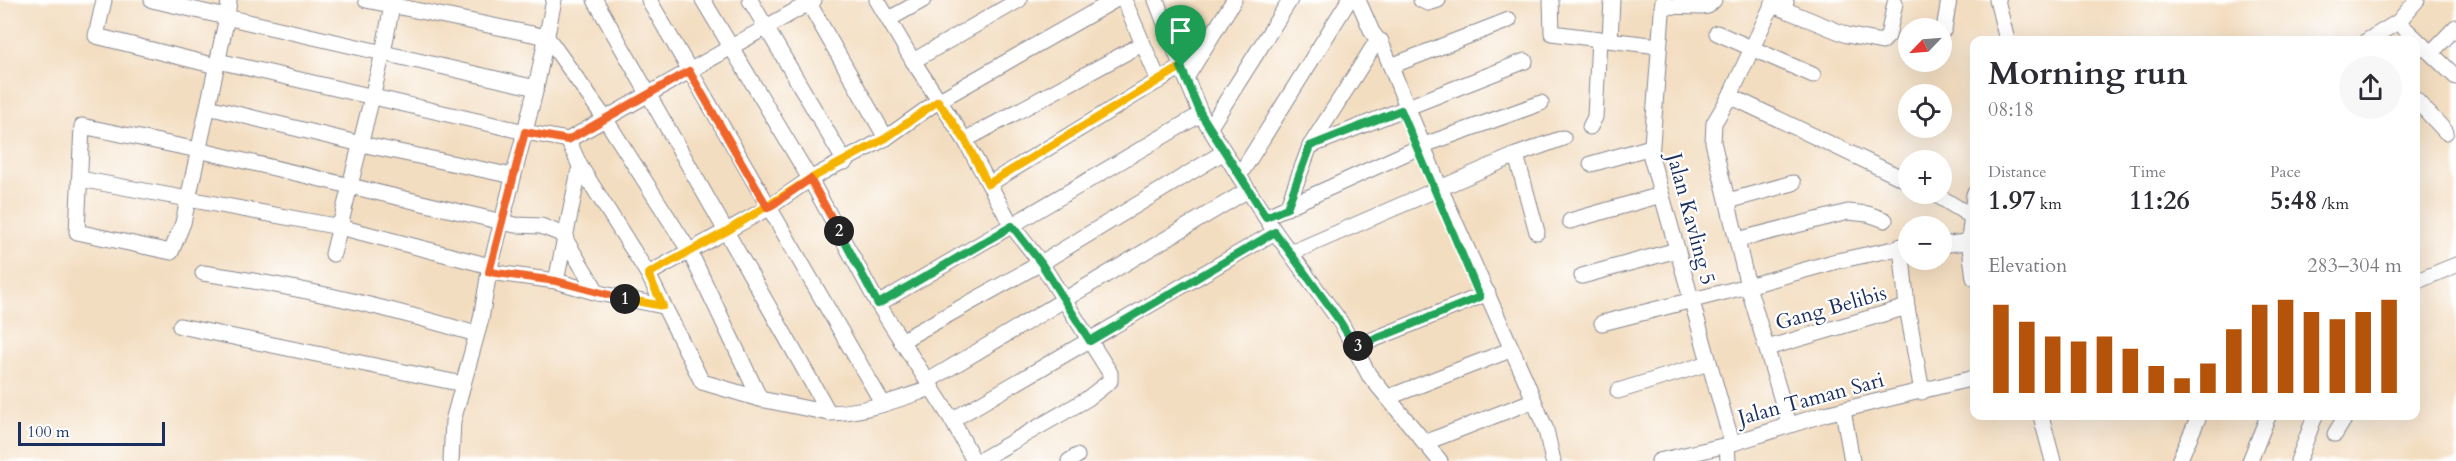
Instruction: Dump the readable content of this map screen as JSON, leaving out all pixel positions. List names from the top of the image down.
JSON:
{
  "streets": {
    "street": ["Jalan Kavling 5", "Gang Belibis", "Jalan Taman Sari"]
  },
  "crossings": [
    ["Jalan Kavling 5", "Jalan Taman Sari"]
  ],
  "scale_bar": "100 m",
  "north": "bottom left",
  "page": {
    "map_buttons": ["+", "−"],
    "heading": ["Morning run", "08:18"],
    "stats": [
      ["Distance", "1.97 km"],
      ["Time", "11:26"],
      ["Pace", "5:48 /km"]
    ],
    "pins": ["2", "1", "3"],
    "chart": ["Elevation", "283–304 m"],
    "scale": "100 m"
  }
}
